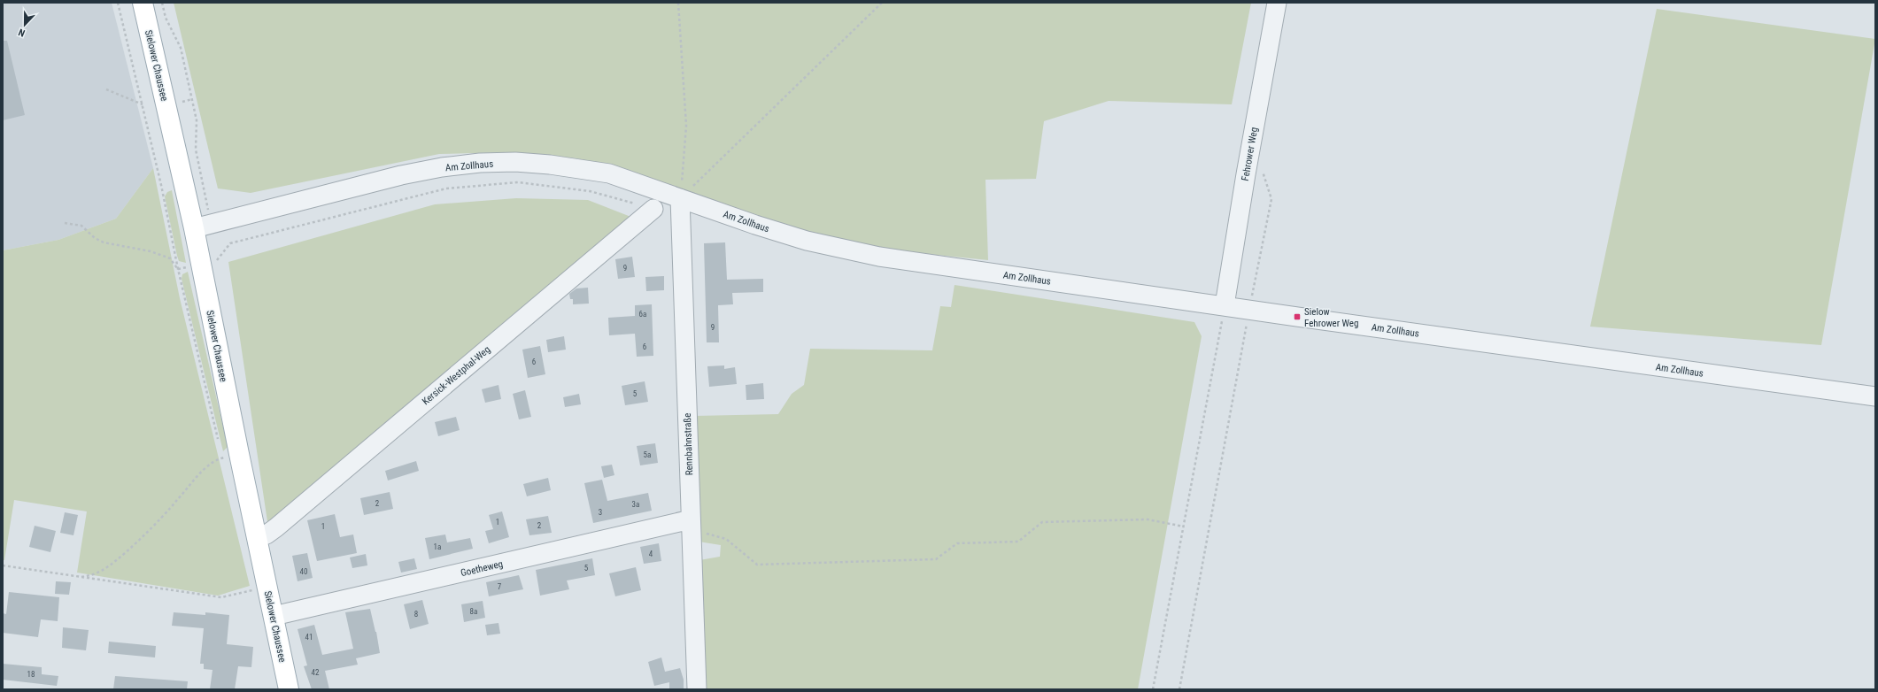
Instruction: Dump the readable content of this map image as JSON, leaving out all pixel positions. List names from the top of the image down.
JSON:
{
  "streets": {
    "main road": ["Sielower Chaussee"],
    "street": [
      "Fehrower Weg",
      "Am Zollhaus",
      "Kersick-Westphal-Weg",
      "Rennbahnstraße",
      "Goetheweg"
    ]
  },
  "crossings": [
    ["Sielower Chaussee", "Am Zollhaus"],
    ["Sielower Chaussee", "Kersick-Westphal-Weg"],
    ["Sielower Chaussee", "Goetheweg"],
    ["Fehrower Weg", "Am Zollhaus"],
    ["Am Zollhaus", "Rennbahnstraße"],
    ["Rennbahnstraße", "Goetheweg"]
  ],
  "places": {
    "transit": ["Sielow Fehrower Weg"]
  },
  "house_numbers": [
    "9",
    "6a",
    "9",
    "6",
    "6",
    "5",
    "5a",
    "2",
    "3a",
    "3",
    "1",
    "2",
    "1",
    "1a",
    "4",
    "5",
    "40",
    "7",
    "8a",
    "8",
    "41",
    "42",
    "18"
  ],
  "north": "bottom"
}
